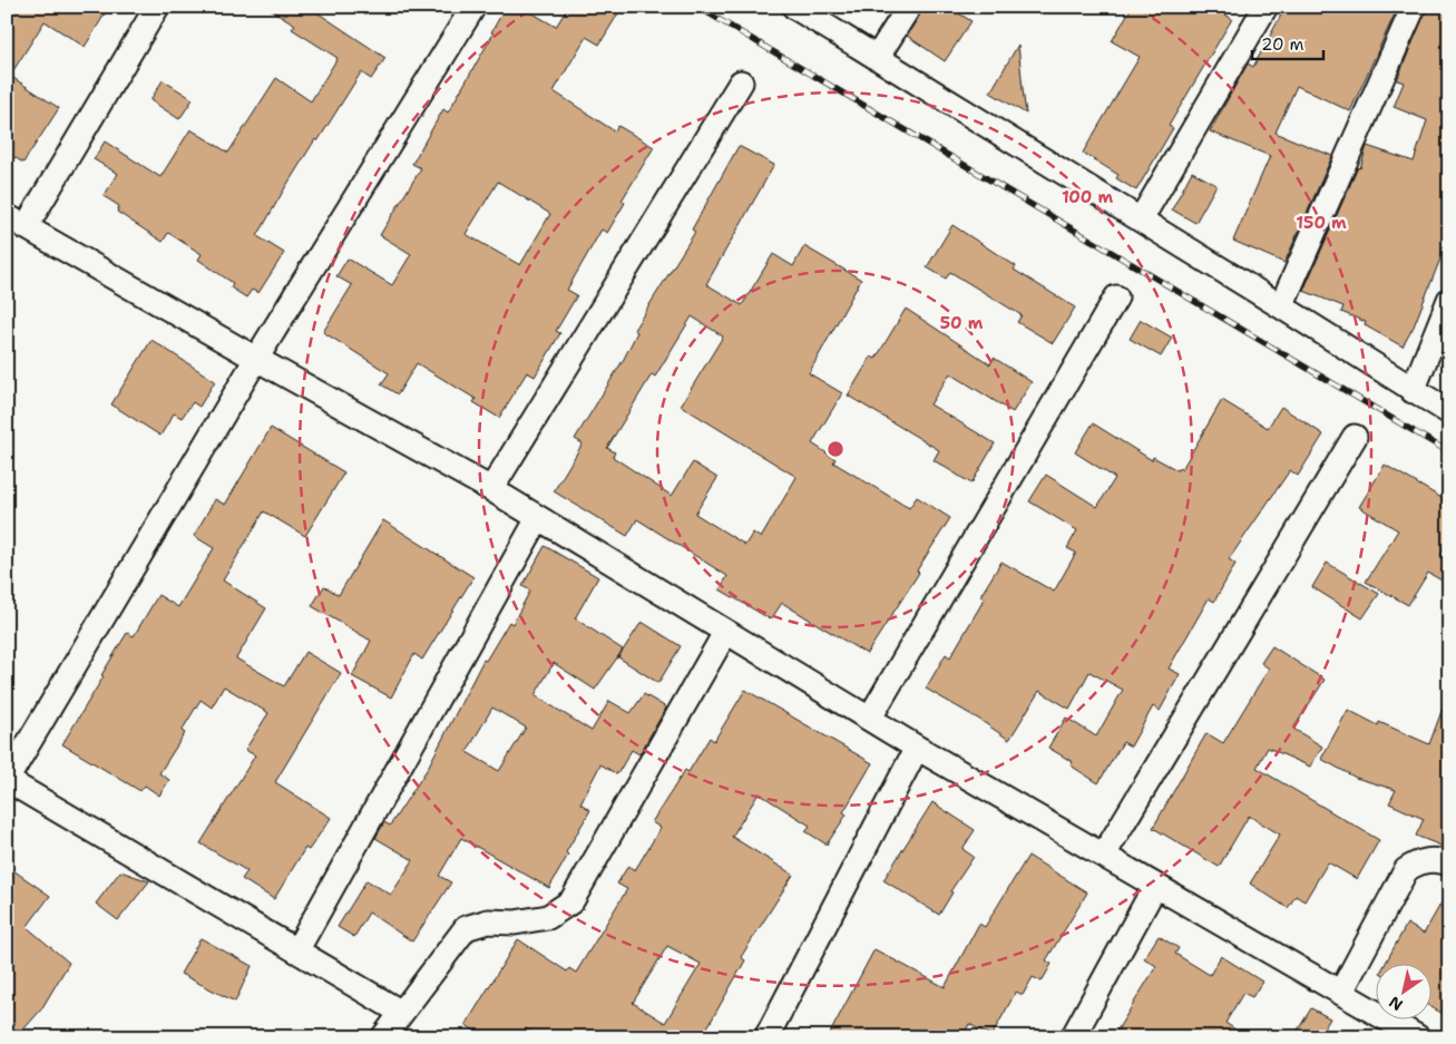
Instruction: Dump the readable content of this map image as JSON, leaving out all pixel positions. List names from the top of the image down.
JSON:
{
  "scale_bar": "20 m",
  "north": "bottom left",
  "rings": ["100 m", "150 m", "50 m"]
}
